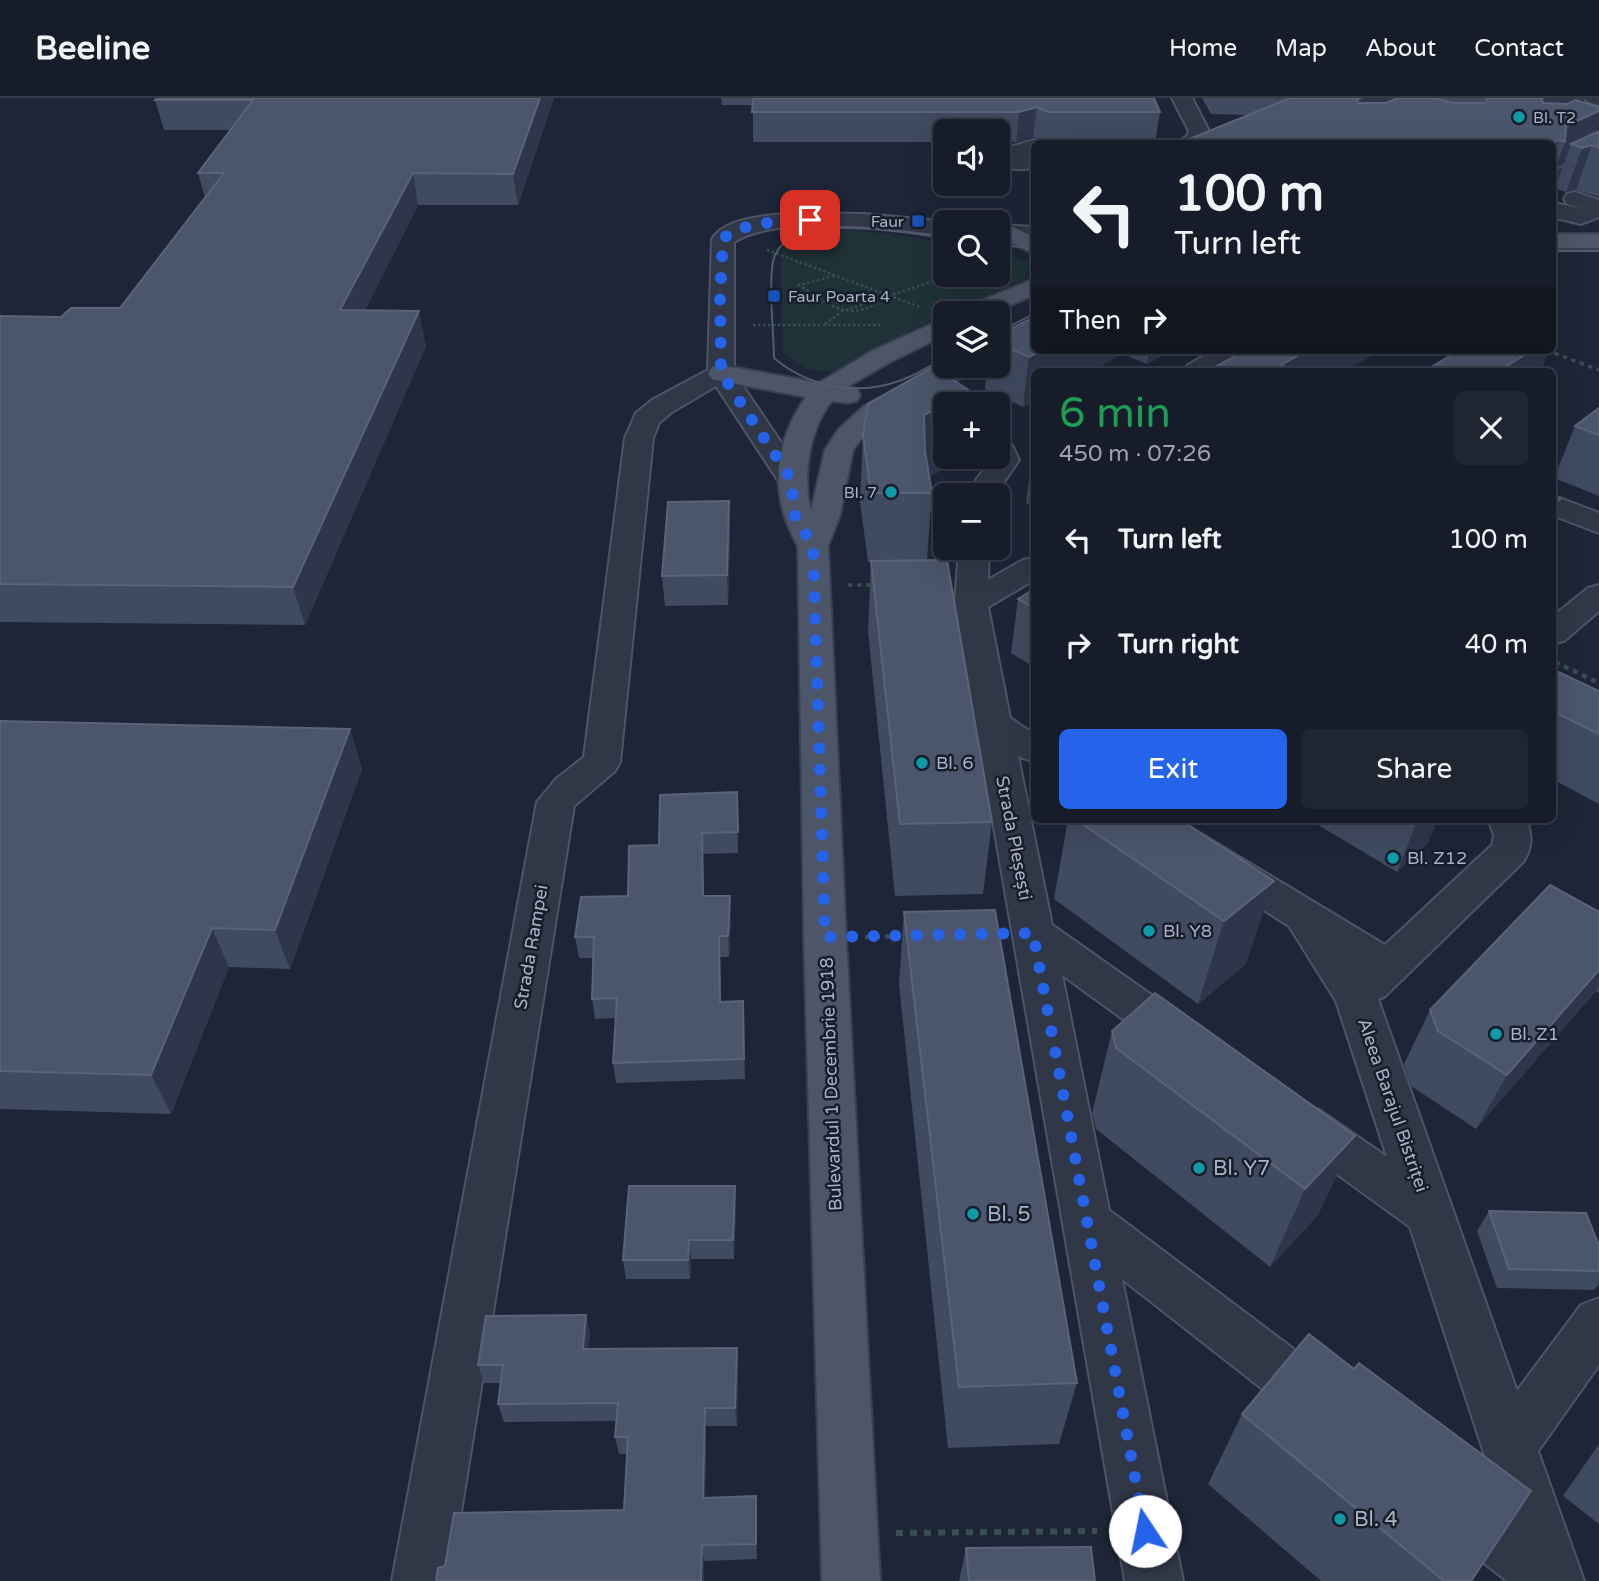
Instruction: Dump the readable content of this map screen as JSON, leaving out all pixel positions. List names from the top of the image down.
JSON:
{
  "streets": {
    "main road": ["Bulevardul 1 Decembrie 1918"],
    "street": ["Strada Pleșești", "Strada Rampei", "Aleea Barajul Bistriței"]
  },
  "places": {
    "other": [
      "Bl. T2",
      "Bl. 7",
      "Bl. 6",
      "Bl. Z12",
      "Bl. Y8",
      "Bl. Z1",
      "Bl. Y7",
      "Bl. 5",
      "Bl. 4"
    ],
    "transit": ["Faur", "Faur Poarta 4"]
  },
  "page": {
    "header": "Beeline",
    "nav": [
      "Home",
      "Map",
      "About",
      "Contact"
    ],
    "map_buttons": ["+", "−"],
    "turn": ["100 m", "Turn left"],
    "then": "Then",
    "heading": ["6 min", "450 m · 07:26"],
    "list": [
      {
        "name": "Turn left",
        "value": "100 m"
      },
      {
        "name": "Turn right",
        "value": "40 m"
      }
    ],
    "buttons": ["Exit", "Share"]
  }
}
